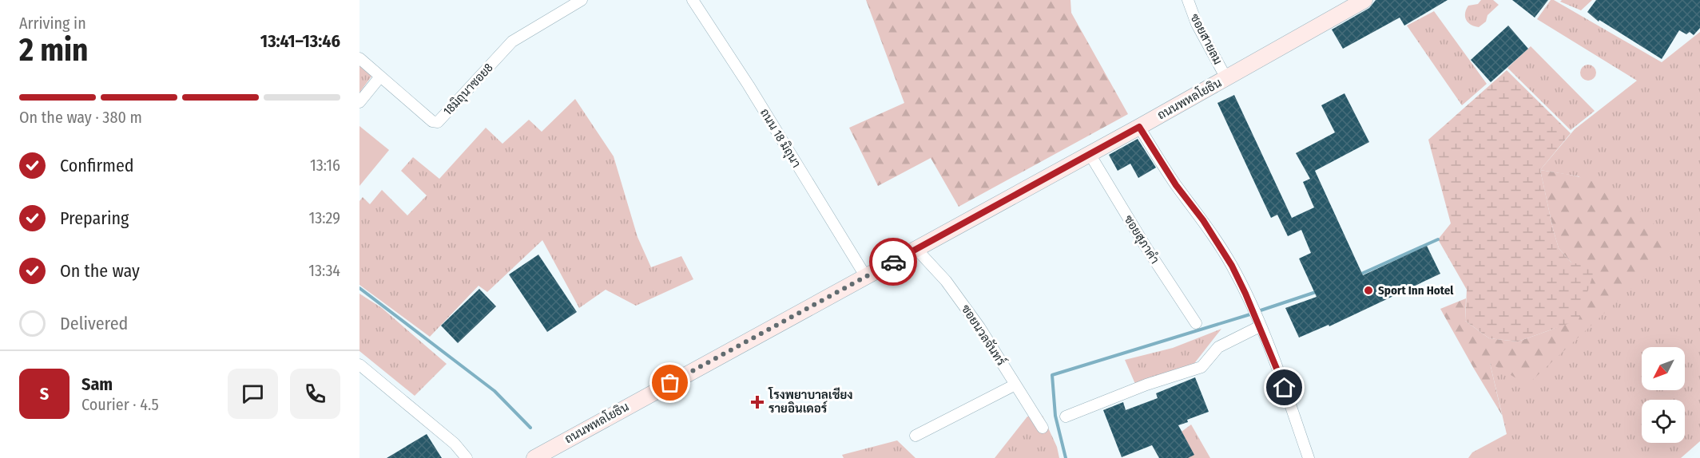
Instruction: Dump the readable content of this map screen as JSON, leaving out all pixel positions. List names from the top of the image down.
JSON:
{
  "streets": {
    "main road": ["ถนนพหลโยธิน"],
    "street": [
      "ซอยสายลม",
      "18มิถุนาซอย8",
      "ถนน 18 มิถุนา",
      "ซอยสุภาคำ",
      "ซอยนวลจันทร์"
    ]
  },
  "crossings": [
    ["ซอยสายลม", "ถนนพหลโยธิน"],
    ["ถนนพหลโยธิน", "ถนน 18 มิถุนา"],
    ["ถนนพหลโยธิน", "ซอยสุภาคำ"],
    ["ถนนพหลโยธิน", "ซอยนวลจันทร์"]
  ],
  "places": {
    "other": ["Sport Inn Hotel"],
    "health": ["โรงพยาบาลเชียง รายอินเดอร์"]
  },
  "north": "bottom left",
  "page": {
    "heading": ["2 min", "Arriving in", "13:41–13:46"],
    "panel": ["Sam", "Courier · 4.5"],
    "bar": "On the way · 380 m",
    "list": [
      ["Confirmed", "13:16"],
      ["Preparing", "13:29"],
      ["On the way", "13:34"],
      "Delivered"
    ],
    "round": "S"
  }
}
